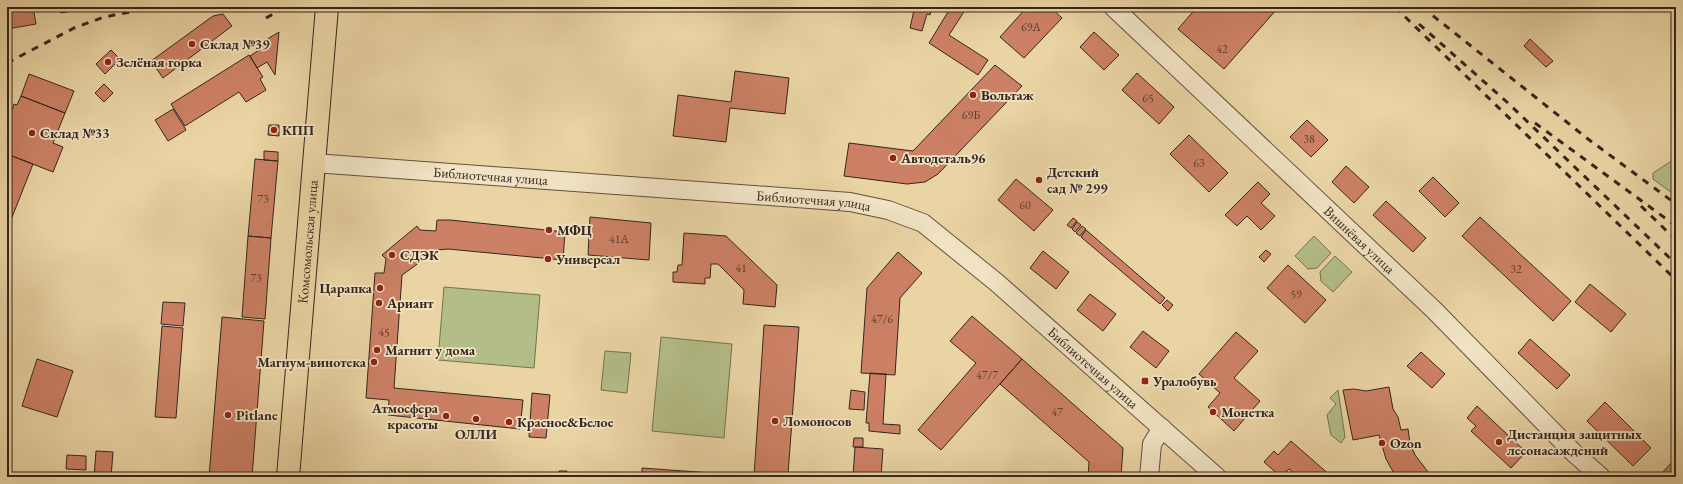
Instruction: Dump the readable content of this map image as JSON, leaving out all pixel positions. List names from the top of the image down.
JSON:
{
  "streets": {
    "main road": ["Комсомольская улица"],
    "street": ["Библиотечная улица", "Вишнёвая улица"]
  },
  "crossings": [
    ["Библиотечная улица", "Комсомольская улица"]
  ],
  "places": {
    "other": [
      "Склад №39",
      "Зелёная горка",
      "Вольтаж",
      "КПП",
      "Склад №33",
      "Автодеталь96",
      "Детский сад № 299",
      "МФЦ",
      "СДЭК",
      "Универсал",
      "Царапка",
      "Ариант",
      "Магнит у дома",
      "Магнум-винотека",
      "Монетка",
      "Pitlane",
      "Атмосфера красоты",
      "ОЛЛИ",
      "Ломоносов",
      "Красное&Белое",
      "Дистанция защитных лесонасаждений",
      "Ozon"
    ],
    "transit": ["Уралобувь"]
  },
  "house_numbers": [
    "69А",
    "42",
    "65",
    "69Б",
    "38",
    "63",
    "73",
    "60",
    "41А",
    "41",
    "32",
    "73",
    "59",
    "47/6",
    "45",
    "47/7",
    "47"
  ]
}
